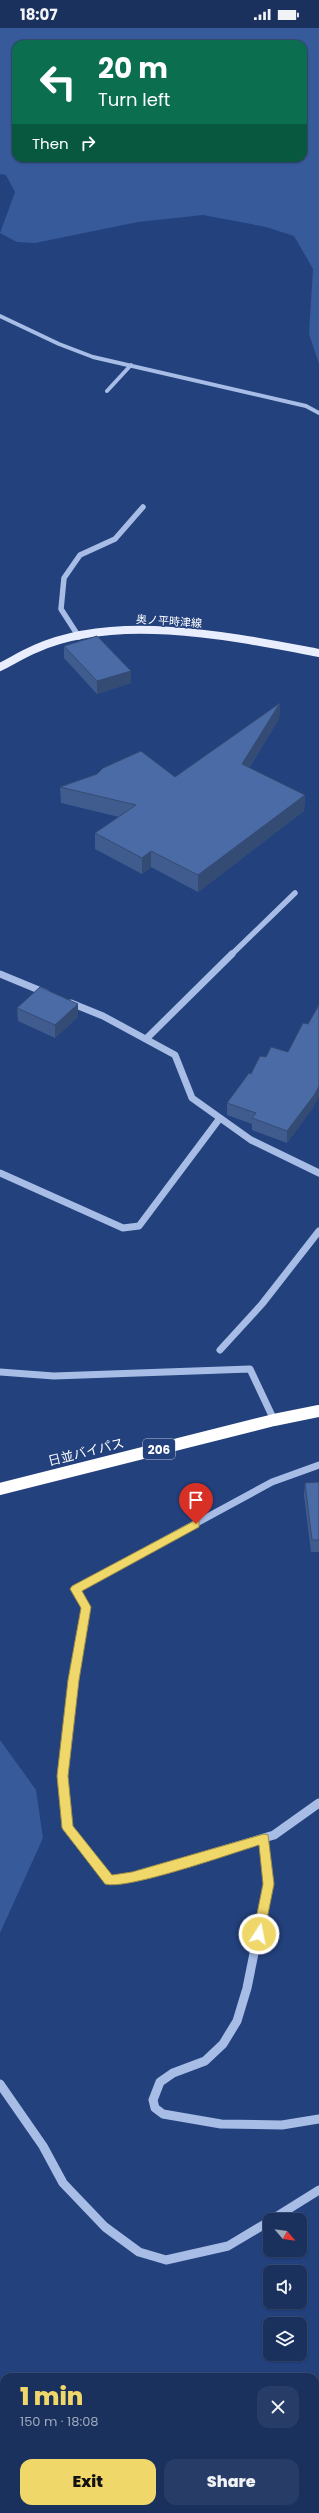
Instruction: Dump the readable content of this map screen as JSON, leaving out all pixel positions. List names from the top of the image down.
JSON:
{
  "streets": {
    "highway": ["206", "日並バイパス"],
    "main road": ["奥ノ平時津線"]
  },
  "north": "bottom right",
  "page": {
    "status": "18:07",
    "turn": ["20 m", "Turn left"],
    "then": "Then",
    "heading": ["1 min", "150 m · 18:08"],
    "buttons": ["Exit", "Share"]
  }
}
